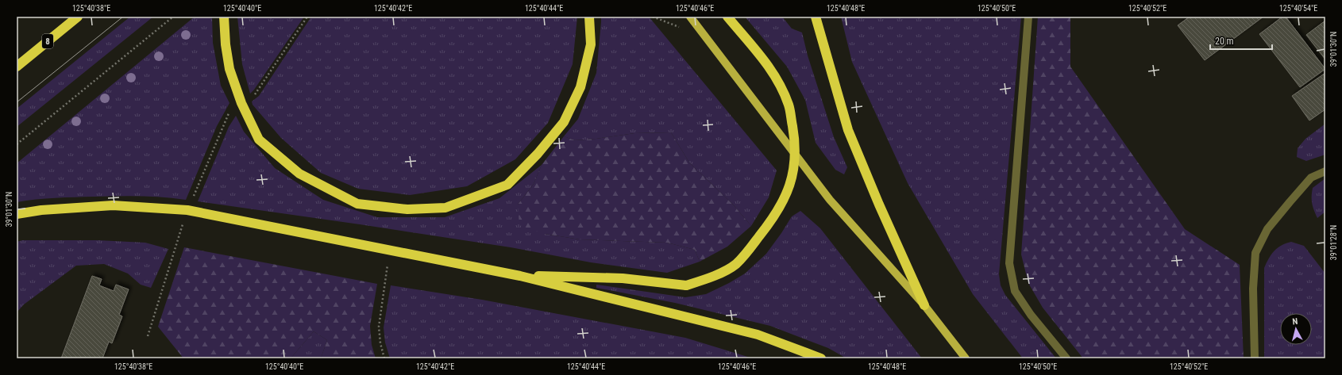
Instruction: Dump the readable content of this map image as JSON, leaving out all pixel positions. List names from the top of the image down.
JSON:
{
  "streets": {
    "highway": ["8"]
  },
  "scale_bar": "20 m",
  "north": "top",
  "coordinates": [
    "125°40'38\"E",
    "125°40'40\"E",
    "125°40'42\"E",
    "125°40'44\"E",
    "125°40'46\"E",
    "125°40'48\"E",
    "125°40'50\"E",
    "125°40'52\"E",
    "125°40'54\"E",
    "39°01'30\"N",
    "39°01'28\"N"
  ]
}
